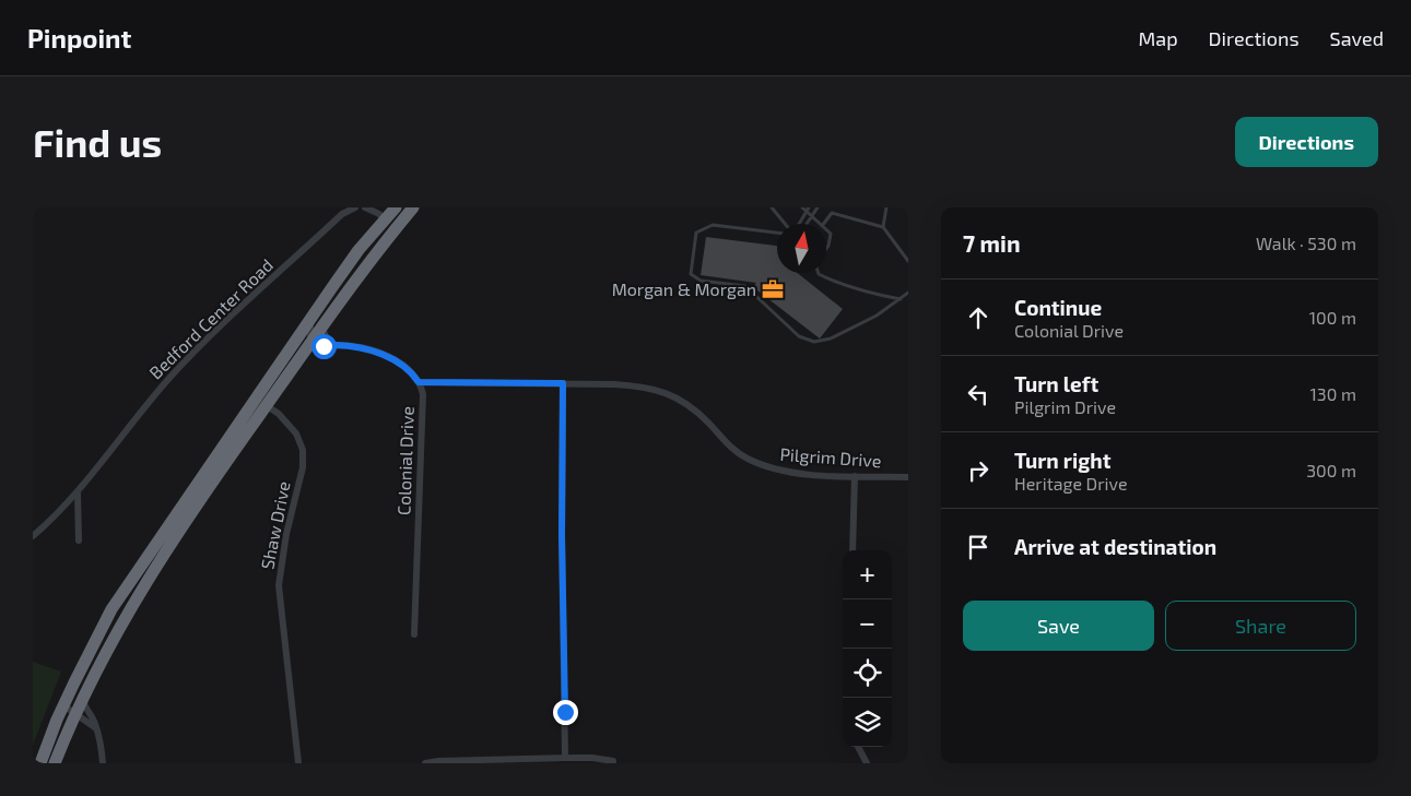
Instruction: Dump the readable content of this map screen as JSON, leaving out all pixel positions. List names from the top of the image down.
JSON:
{
  "streets": {
    "street": [
      "Bedford Center Road",
      "Pilgrim Drive",
      "Colonial Drive",
      "Shaw Drive"
    ]
  },
  "crossings": [
    ["Pilgrim Drive", "Colonial Drive"]
  ],
  "places": {
    "office": ["Morgan & Morgan"]
  },
  "north": "top",
  "page": {
    "header": "Pinpoint",
    "nav": ["Map", "Directions", "Saved"],
    "buttons": [
      "Directions",
      ["Save", "Share"]
    ],
    "title": "Find us",
    "heading": ["7 min", "Walk · 530 m"],
    "list": [
      ["Continue", "Colonial Drive", "100 m"],
      ["Turn left", "Pilgrim Drive", "130 m"],
      ["Turn right", "Heritage Drive", "300 m"],
      "Arrive at destination"
    ],
    "map_buttons": ["+", "−"]
  }
}
